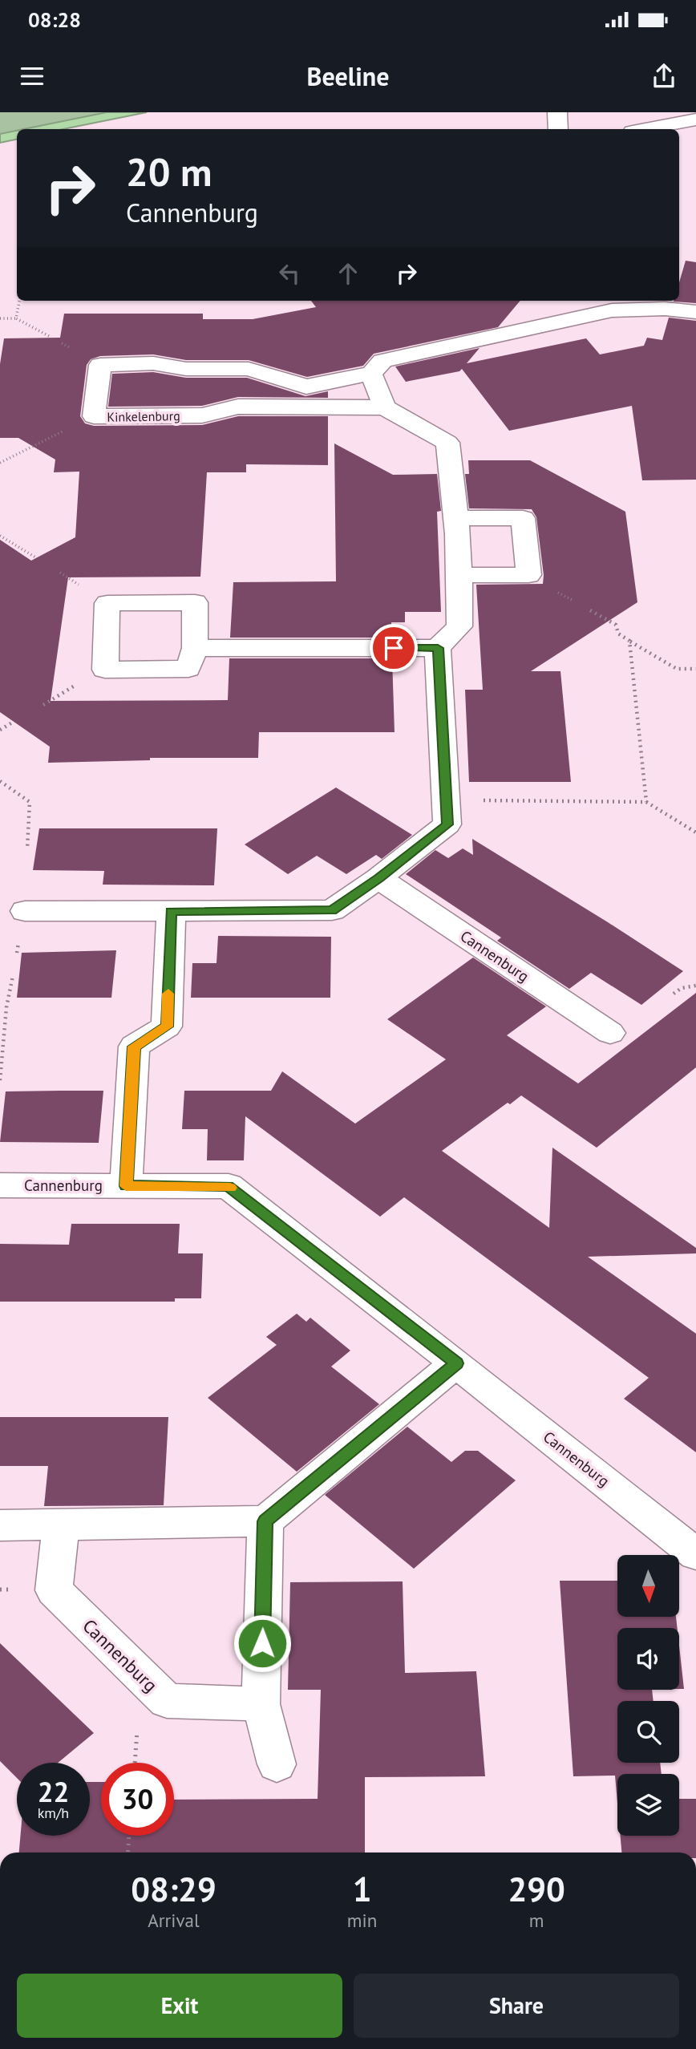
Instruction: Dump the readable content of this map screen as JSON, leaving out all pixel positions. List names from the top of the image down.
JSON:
{
  "streets": {
    "street": ["Kinkelenburg", "Cannenburg"]
  },
  "north": "bottom",
  "page": {
    "status": "08:28",
    "header": "Beeline",
    "turn": ["20 m", "Cannenburg"],
    "speed": "22 km/h",
    "limit": "30",
    "eta": [
      "08:29",
      "Arrival",
      "1",
      "min",
      "290",
      "m"
    ],
    "buttons": ["Exit", "Share"]
  }
}
